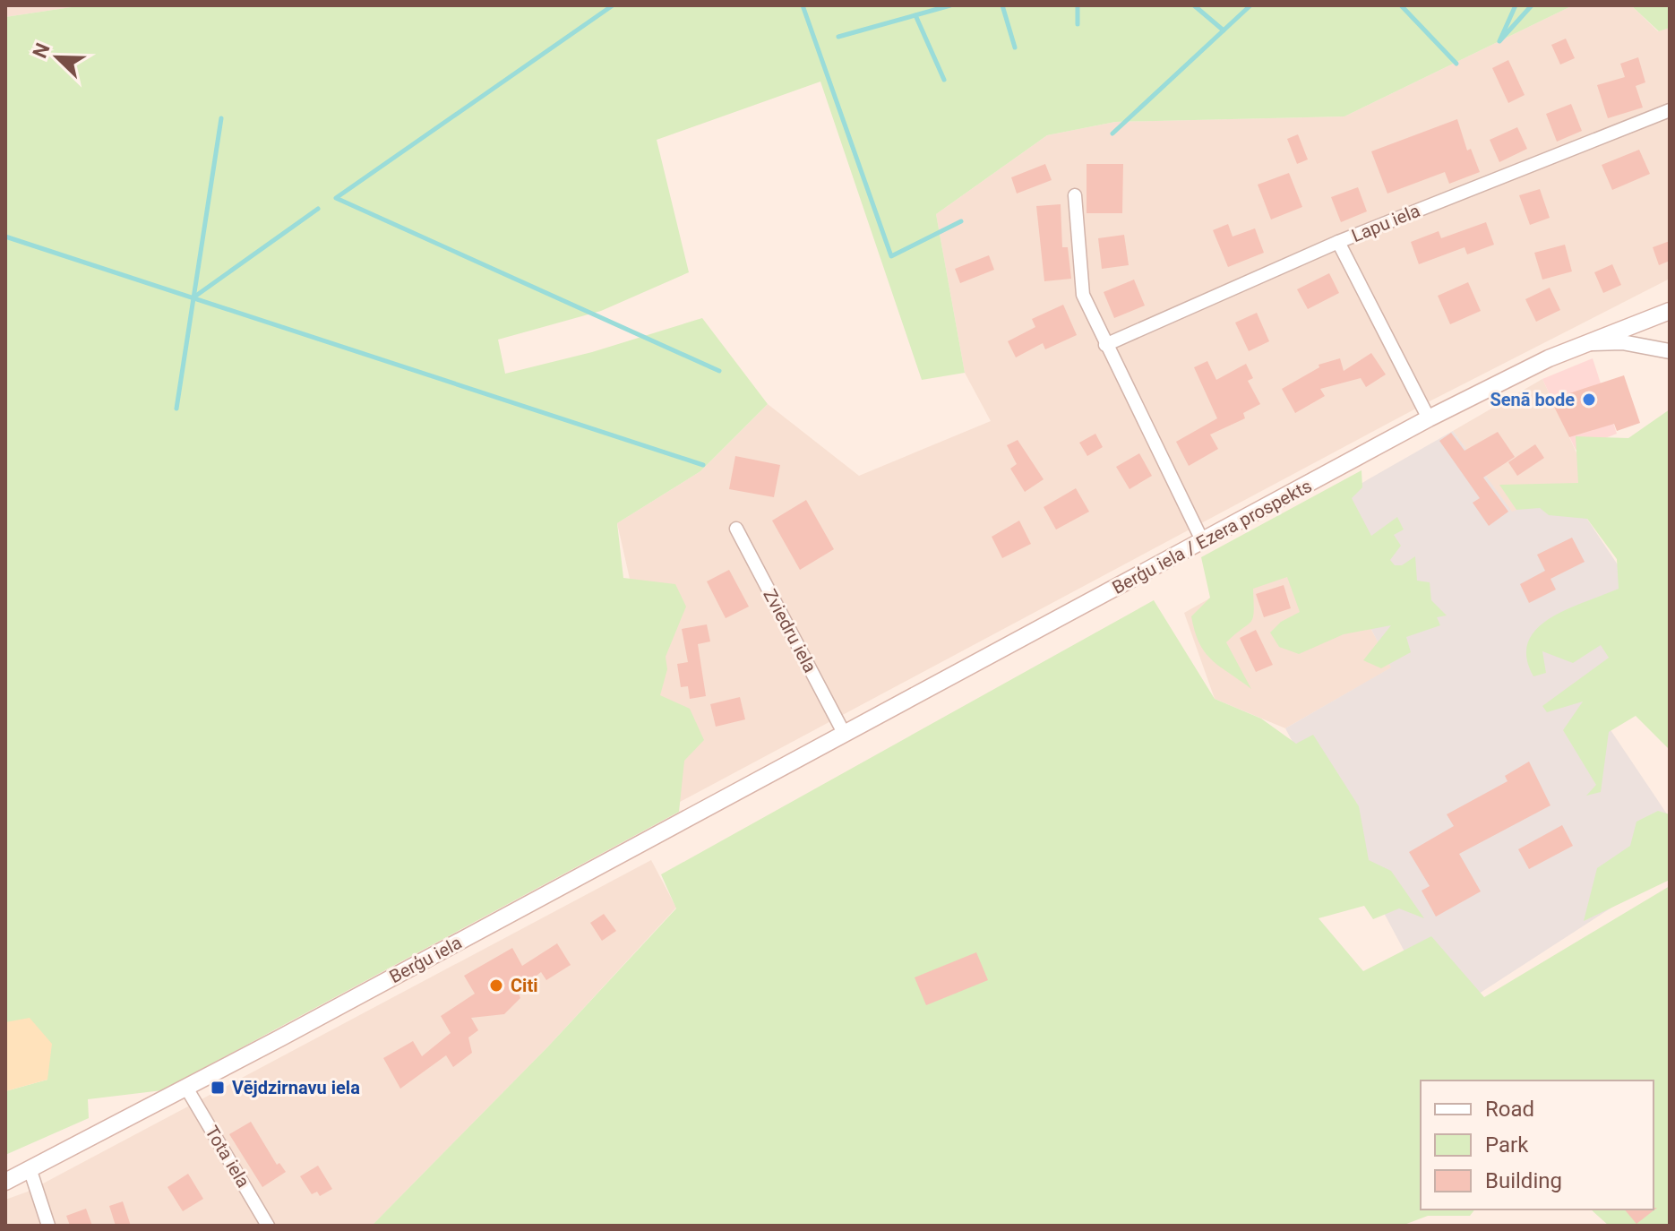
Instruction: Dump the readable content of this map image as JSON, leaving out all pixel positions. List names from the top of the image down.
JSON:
{
  "streets": {
    "main road": ["Berģu iela / Ezera prospekts", "Berģu iela"],
    "street": ["Lapu iela", "Zviedru iela", "Tota iela"]
  },
  "crossings": [
    ["Berģu iela / Ezera prospekts", "Zviedru iela"],
    ["Berģu iela / Ezera prospekts", "Berģu iela"],
    ["Zviedru iela", "Berģu iela"],
    ["Berģu iela", "Tota iela"]
  ],
  "places": {
    "other": ["Senā bode", "Citi"],
    "transit": ["Vējdzirnavu iela"]
  },
  "legend": ["Road", "Park", "Building"],
  "north": "top left"
}
